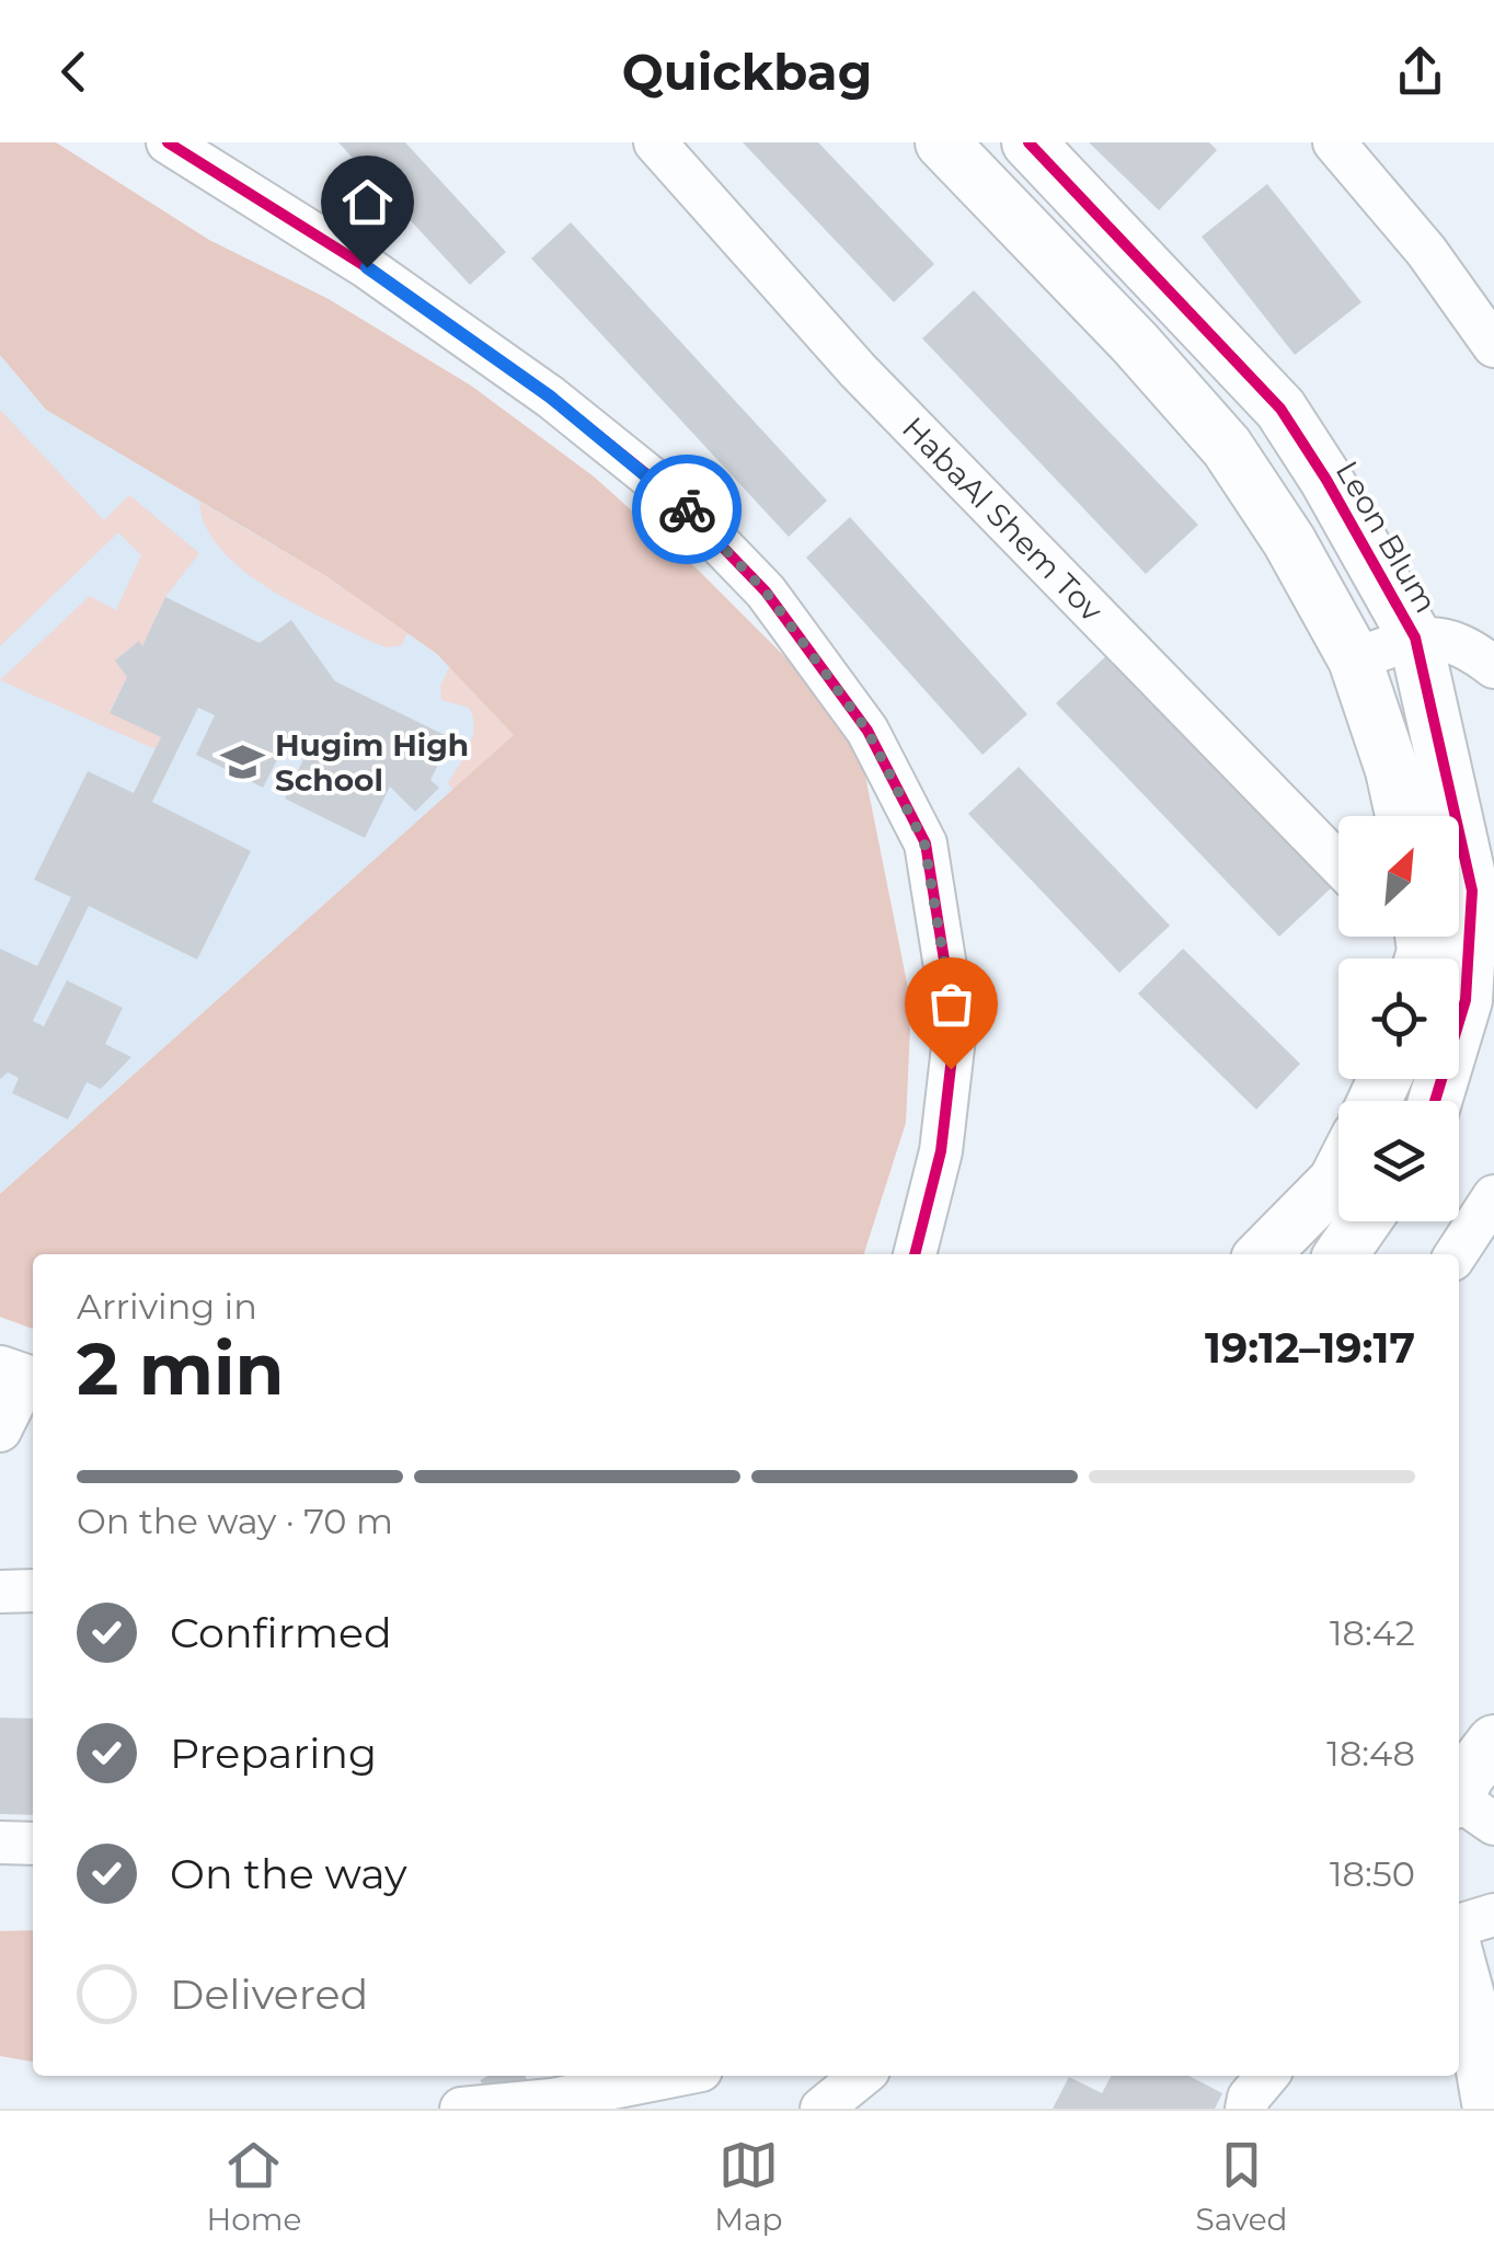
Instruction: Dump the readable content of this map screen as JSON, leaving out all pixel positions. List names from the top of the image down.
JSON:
{
  "streets": {
    "street": ["HabaAl Shem Tov", "Leon Blum"]
  },
  "places": {
    "school or university": ["Hugim High School"]
  },
  "north": "top right",
  "page": {
    "header": "Quickbag",
    "heading": ["2 min", "Arriving in", "19:12–19:17"],
    "bar": "On the way · 70 m",
    "list": [
      ["Confirmed", "18:42"],
      ["Preparing", "18:48"],
      ["On the way", "18:50"],
      "Delivered"
    ],
    "tabs": ["Home", "Map", "Saved"]
  }
}
